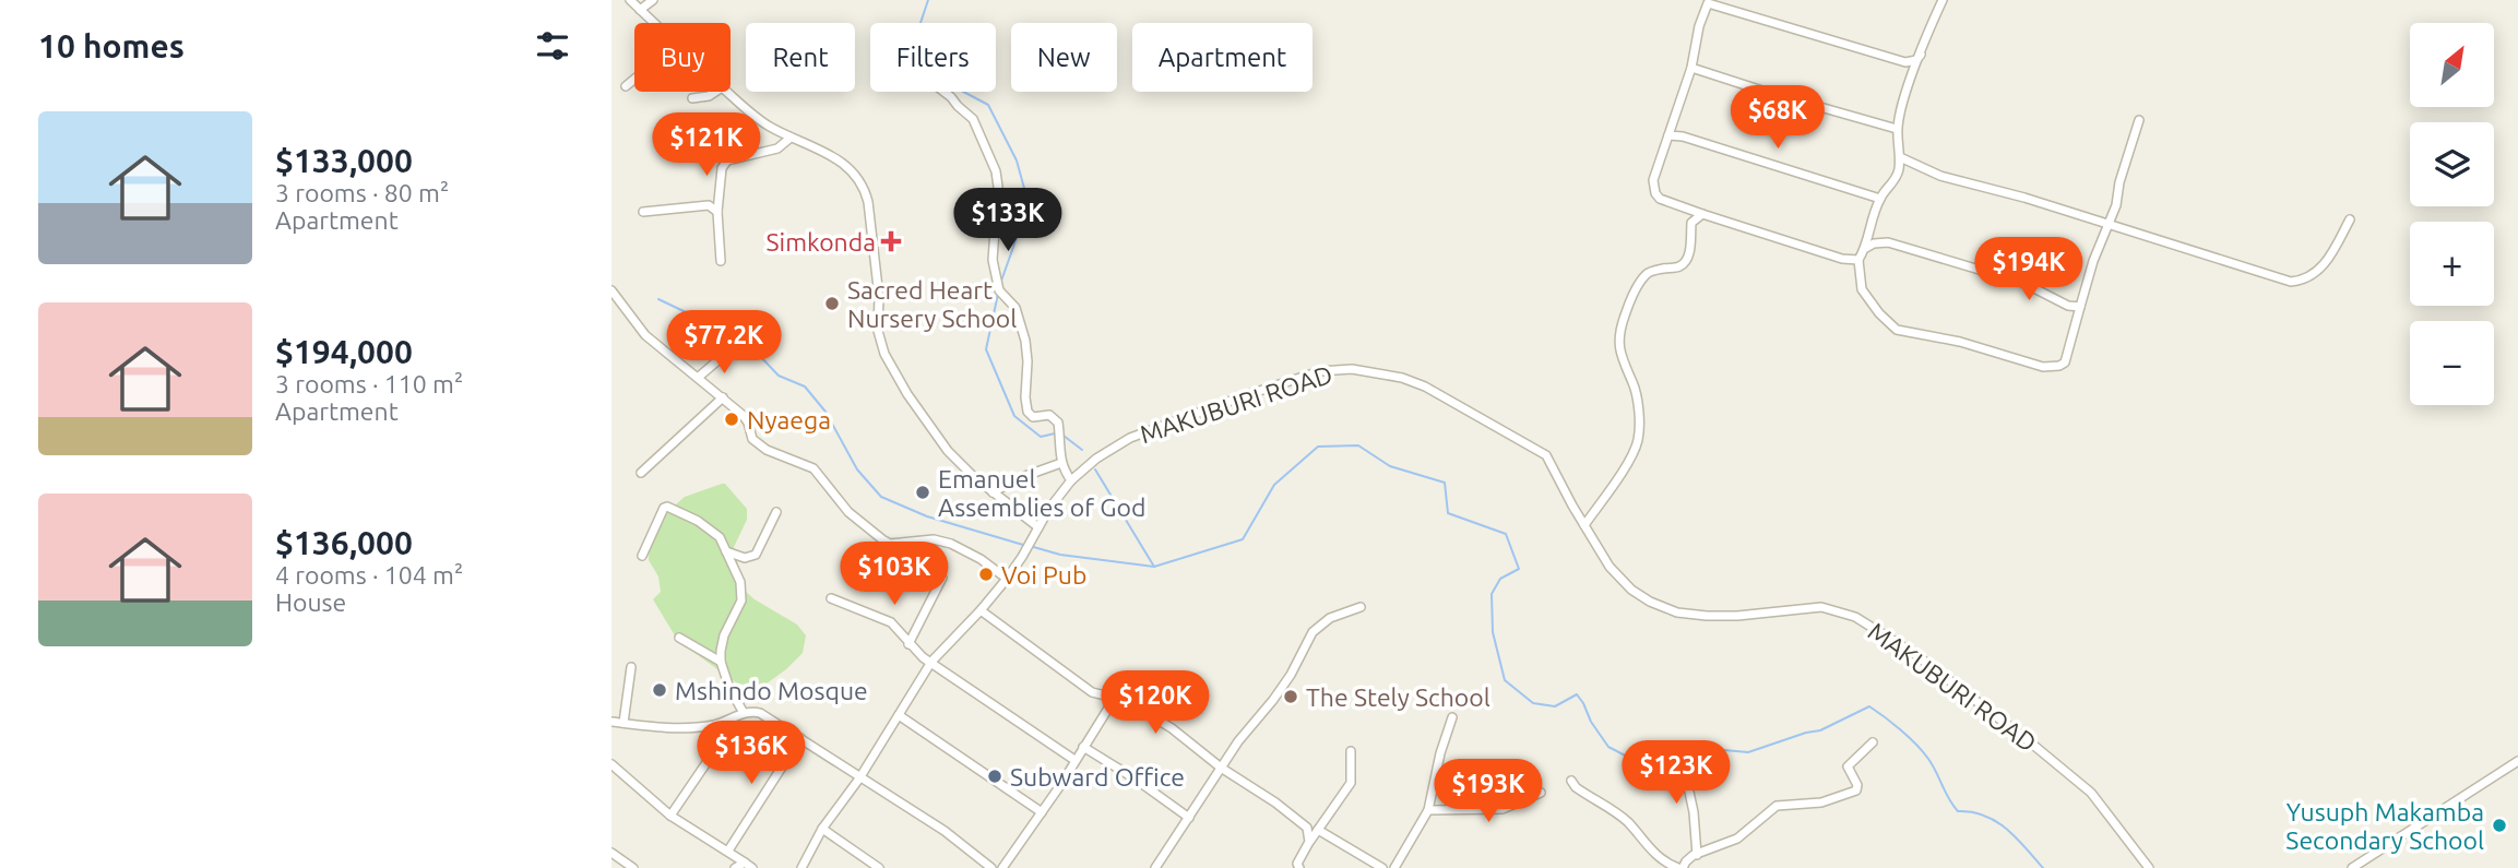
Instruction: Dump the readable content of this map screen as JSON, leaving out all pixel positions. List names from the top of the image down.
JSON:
{
  "streets": {
    "street": ["MAKUBURI ROAD"]
  },
  "places": {
    "health": ["Simkonda"],
    "other": [
      "Sacred Heart Nursery School",
      "Nyaega",
      "Emanuel Assemblies of God",
      "Voi Pub",
      "Mshindo Mosque",
      "The Stely School",
      "Subward Office",
      "Yusuph Makamba Secondary School"
    ]
  },
  "north": "top right",
  "page": {
    "heading": "10 homes",
    "map_buttons": ["+", "−"],
    "chip": [
      "Buy",
      "Rent",
      "Filters",
      "New",
      "Apartment"
    ],
    "price": [
      "$68K",
      "$121K",
      "$133K",
      "$194K",
      "$77.2K",
      "$103K",
      "$120K",
      "$136K",
      "$123K",
      "$193K"
    ],
    "list": [
      {
        "name": "$133,000",
        "note": "3 rooms · 80 m² · Apartment"
      },
      {
        "name": "$194,000",
        "note": "3 rooms · 110 m² · Apartment"
      },
      {
        "name": "$136,000",
        "note": "4 rooms · 104 m² · House"
      }
    ]
  }
}
